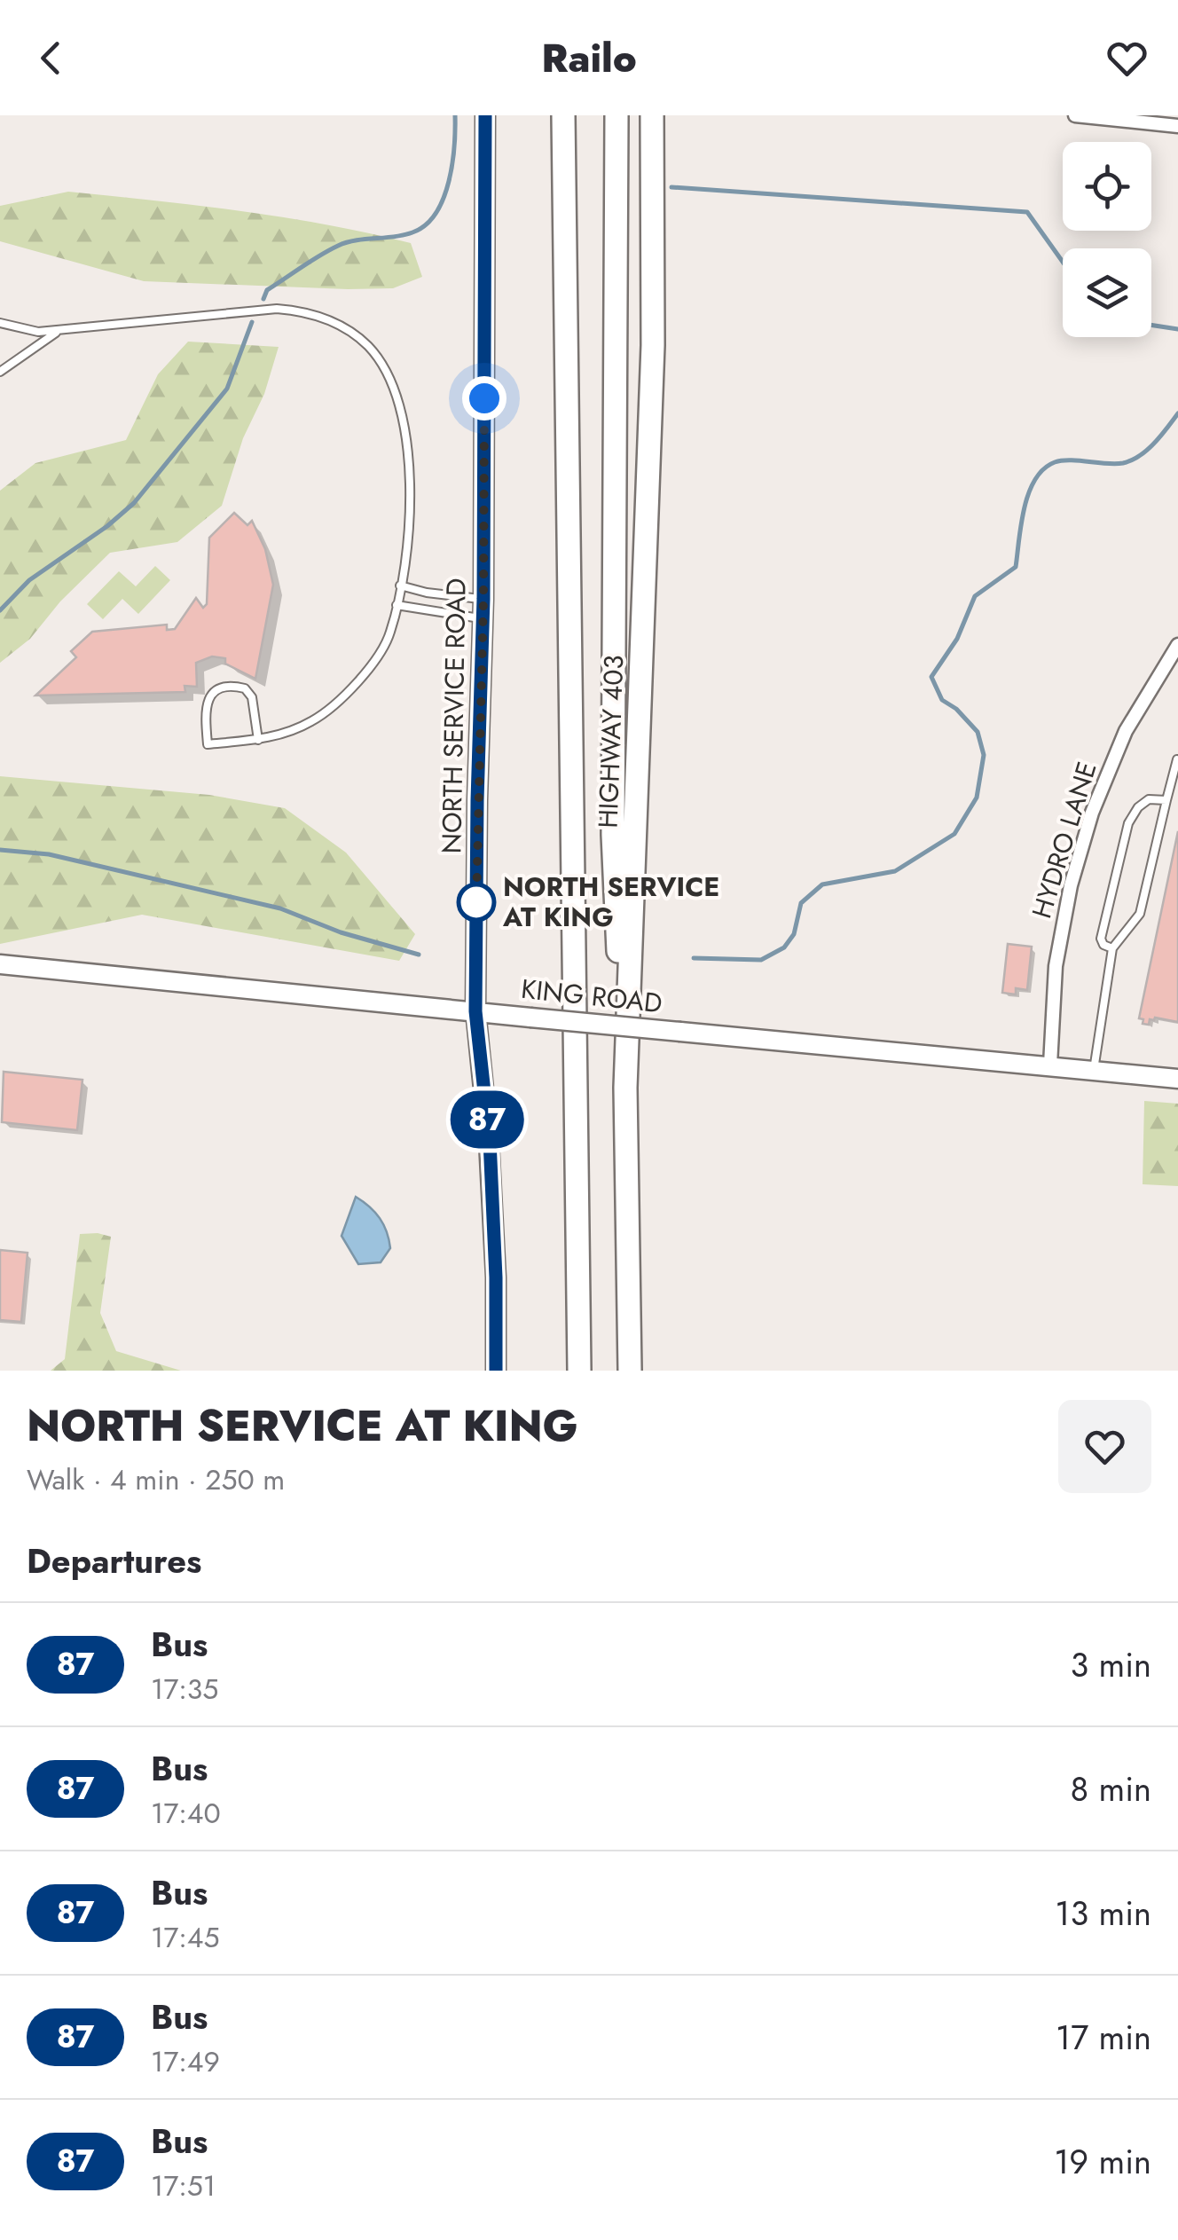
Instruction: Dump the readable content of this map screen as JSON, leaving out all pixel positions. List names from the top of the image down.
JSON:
{
  "streets": {
    "highway": ["HIGHWAY 403"],
    "street": ["NORTH SERVICE ROAD", "HYDRO LANE", "KING ROAD"]
  },
  "crossings": [
    ["NORTH SERVICE ROAD", "KING ROAD"],
    ["HYDRO LANE", "KING ROAD"]
  ],
  "places": ["NORTH SERVICE AT KING"],
  "lines": ["bus line 87"],
  "page": {
    "header": "Railo",
    "on_map": "87",
    "heading": [
      ["NORTH SERVICE AT KING", "Walk · 4 min · 250 m"],
      "Departures"
    ],
    "list": [
      {
        "mark": "87",
        "name": "Bus",
        "note": "17:35",
        "value": "3 min"
      },
      {
        "mark": "87",
        "name": "Bus",
        "note": "17:40",
        "value": "8 min"
      },
      {
        "mark": "87",
        "name": "Bus",
        "note": "17:45",
        "value": "13 min"
      },
      {
        "mark": "87",
        "name": "Bus",
        "note": "17:49",
        "value": "17 min"
      },
      {
        "mark": "87",
        "name": "Bus",
        "note": "17:51",
        "value": "19 min"
      }
    ]
  }
}
